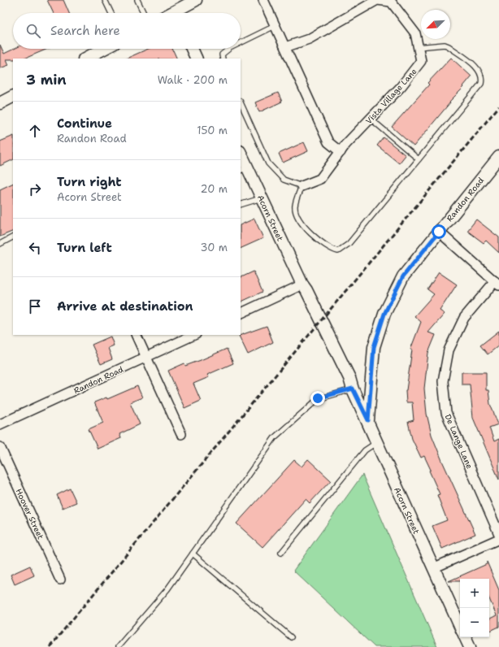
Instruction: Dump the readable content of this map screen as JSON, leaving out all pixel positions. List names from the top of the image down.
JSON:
{
  "streets": {
    "street": [
      "Vista Village Lane",
      "Randon Road",
      "Acorn Street",
      "De Lange Lane",
      "Hoover Street"
    ]
  },
  "crossings": [
    ["Randon Road", "Acorn Street"]
  ],
  "north": "bottom left",
  "page": {
    "search": "Search here",
    "heading": ["3 min", "Walk · 200 m"],
    "list": [
      ["Continue", "Randon Road", "150 m"],
      ["Turn right", "Acorn Street", "20 m"],
      ["Turn left", "30 m"],
      "Arrive at destination"
    ],
    "map_buttons": ["+", "−"]
  }
}
